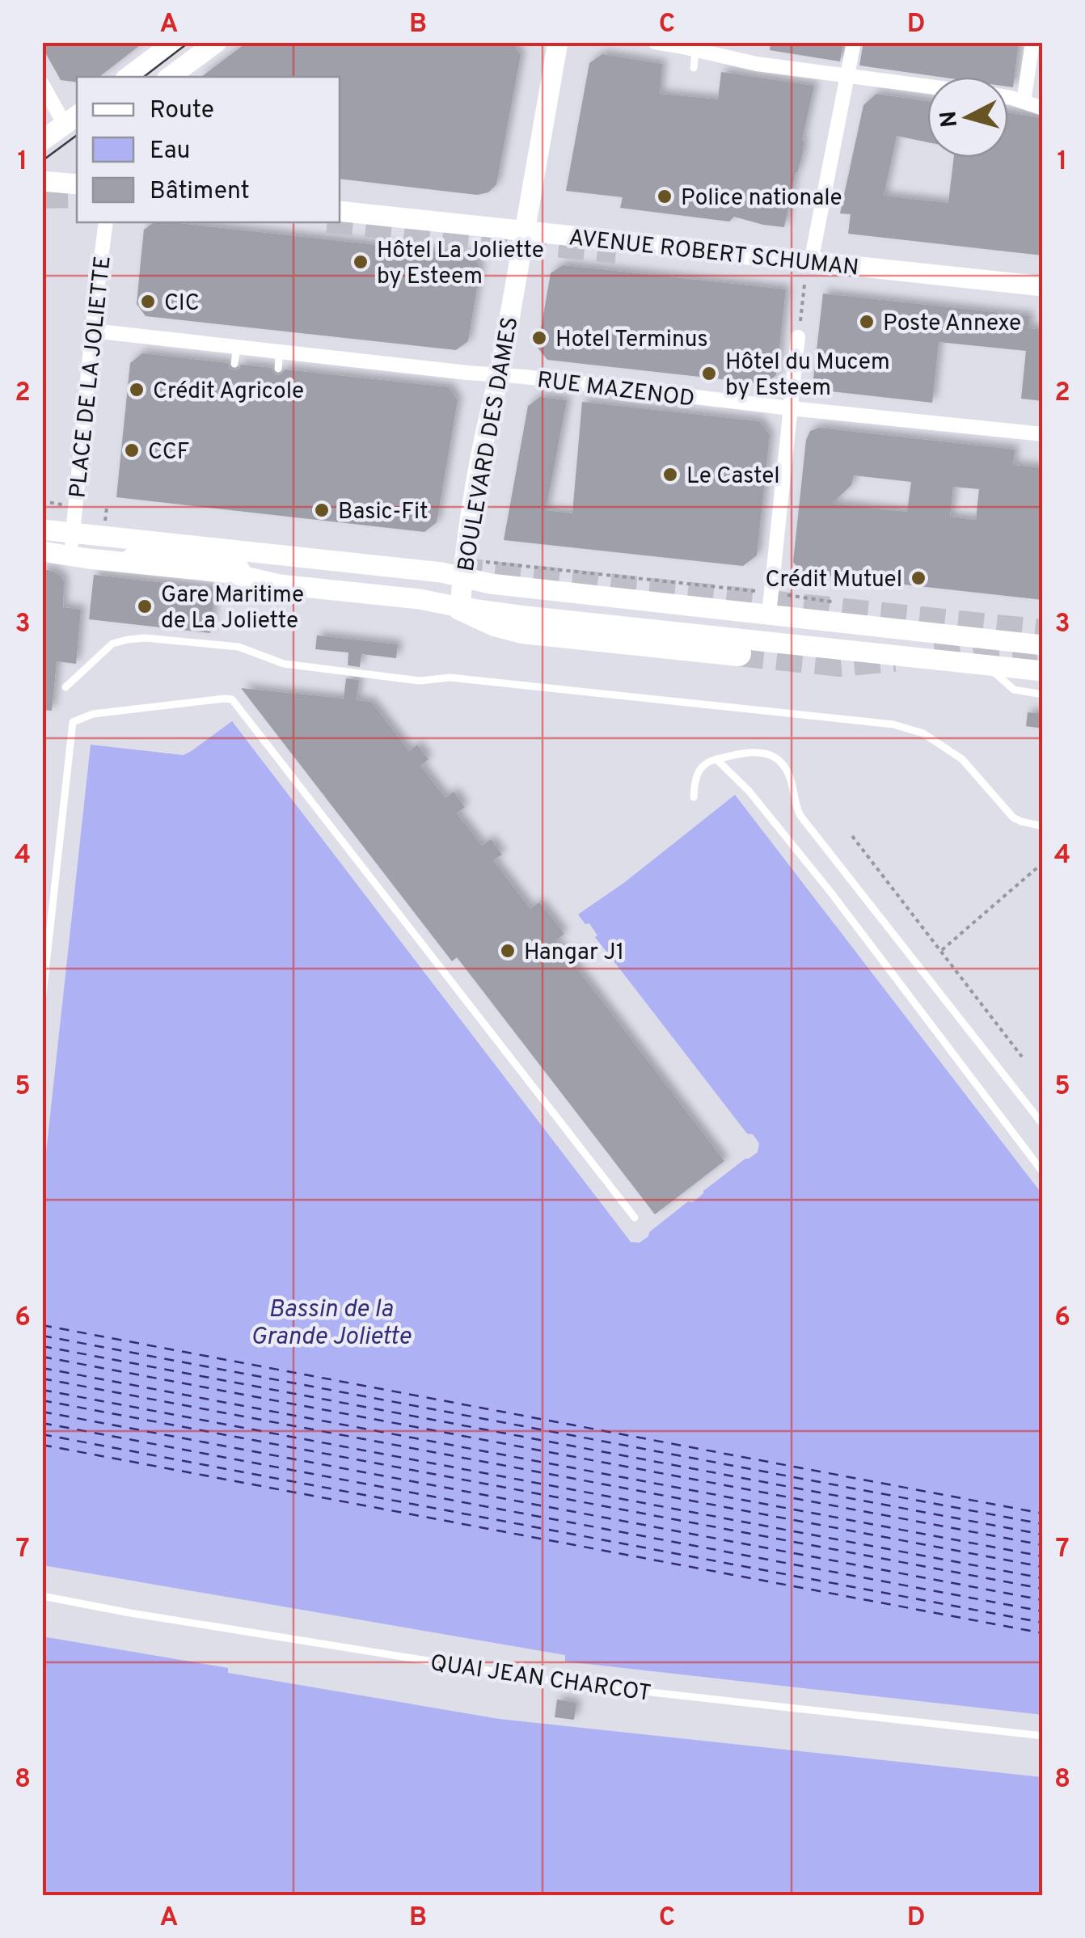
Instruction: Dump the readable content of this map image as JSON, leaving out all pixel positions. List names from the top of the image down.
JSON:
{
  "streets": {
    "street": [
      "AVENUE ROBERT SCHUMAN",
      "PLACE DE LA JOLIETTE",
      "RUE MAZENOD",
      "BOULEVARD DES DAMES"
    ],
    "lane": ["QUAI JEAN CHARCOT"]
  },
  "crossings": [
    ["AVENUE ROBERT SCHUMAN", "BOULEVARD DES DAMES"],
    ["PLACE DE LA JOLIETTE", "RUE MAZENOD"],
    ["RUE MAZENOD", "BOULEVARD DES DAMES"]
  ],
  "water": ["Bassin de la Grande Joliette"],
  "places": [
    "Police nationale",
    "Hôtel La Joliette by Esteem",
    "CIC",
    "Poste Annexe",
    "Hotel Terminus",
    "Hôtel du Mucem by Esteem",
    "Crédit Agricole",
    "CCF",
    "Le Castel",
    "Basic-Fit",
    "Crédit Mutuel",
    "Gare Maritime de La Joliette",
    "Hangar J1"
  ],
  "legend": ["Route", "Eau", "Bâtiment"],
  "north": "left",
  "grid": {
    "columns": [
      "A",
      "B",
      "C",
      "D"
    ],
    "rows": [
      "1",
      "2",
      "3",
      "4",
      "5",
      "6",
      "7",
      "8"
    ]
  }
}
